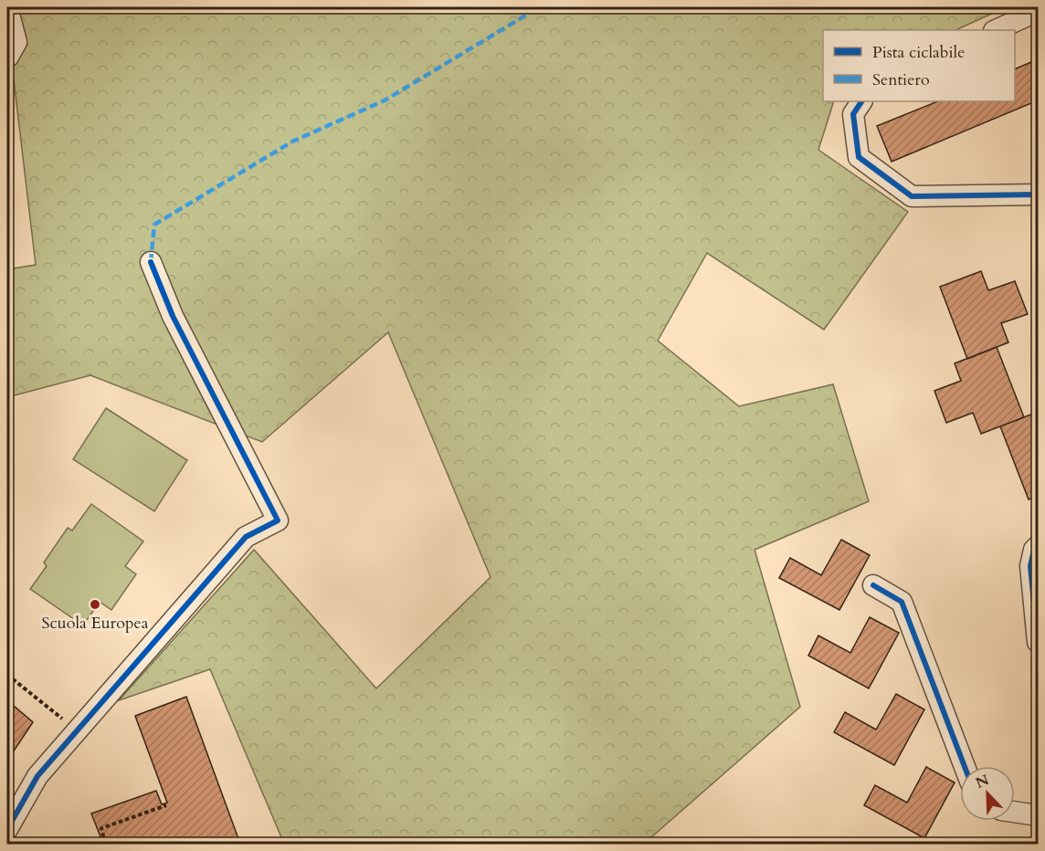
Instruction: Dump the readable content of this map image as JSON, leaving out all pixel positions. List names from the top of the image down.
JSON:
{
  "places": ["Scuola Europea"],
  "legend": ["Pista ciclabile", "Sentiero"],
  "north": "top left"
}
